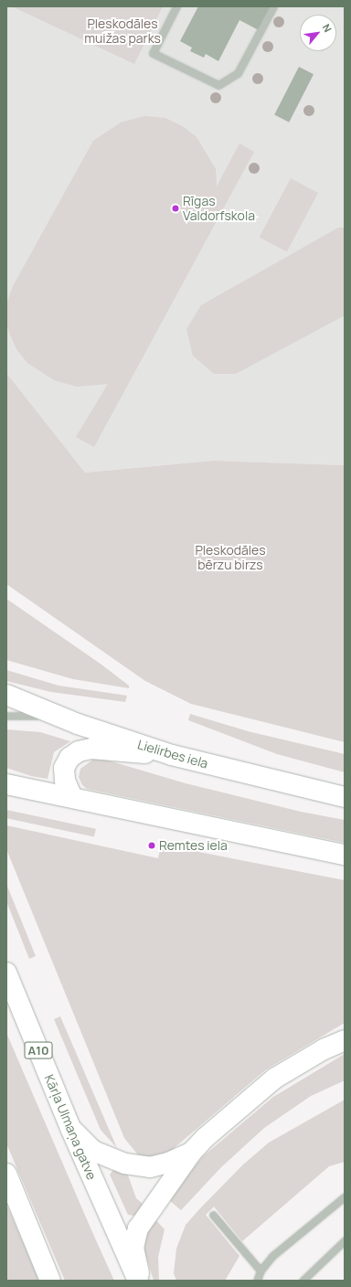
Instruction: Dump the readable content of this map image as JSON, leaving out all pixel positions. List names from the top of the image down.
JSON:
{
  "streets": {
    "main road": ["Lielirbes iela", "A10", "Kārļa Ulmaņa gatve"]
  },
  "parks": ["Pleskodāles muižas parks", "Pleskodāles bērzu birzs"],
  "places": ["Rīgas Valdorfskola", "Remtes iela"],
  "north": "top right"
}
